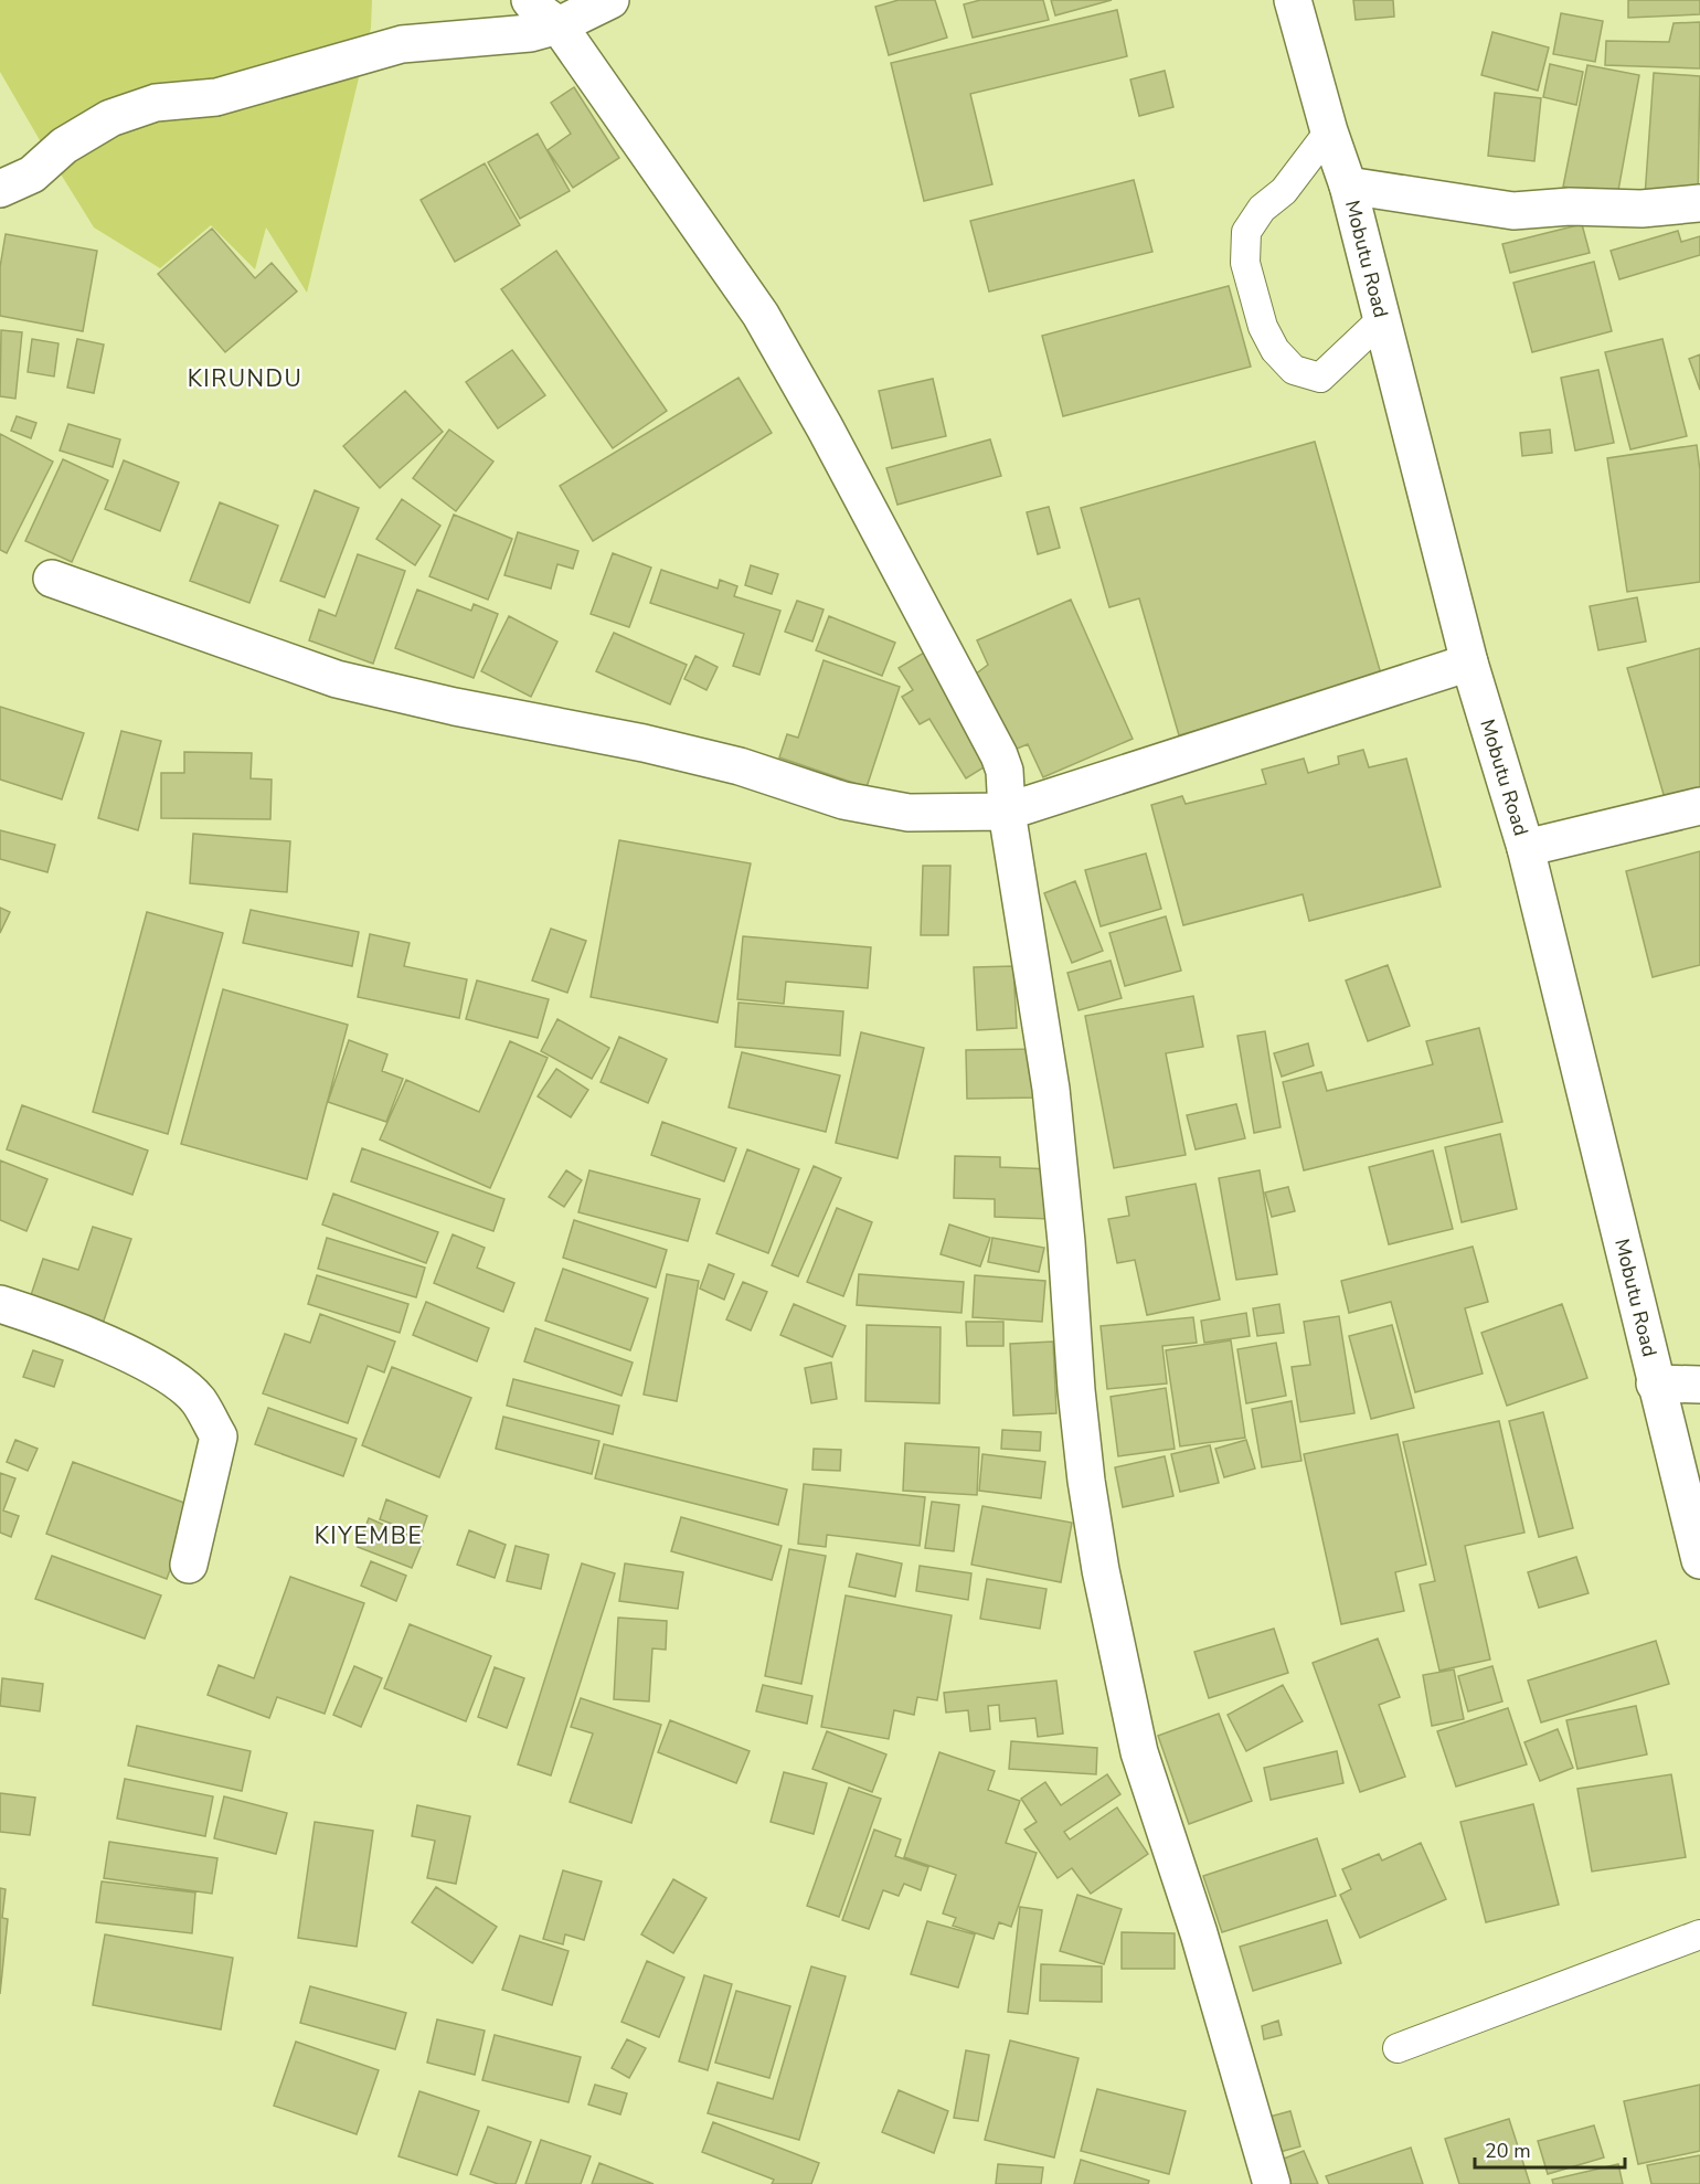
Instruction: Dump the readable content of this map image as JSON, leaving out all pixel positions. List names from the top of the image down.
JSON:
{
  "streets": {
    "street": ["Mobutu Road"]
  },
  "districts": ["KIRUNDU", "KIYEMBE"],
  "scale_bar": "20 m"
}
